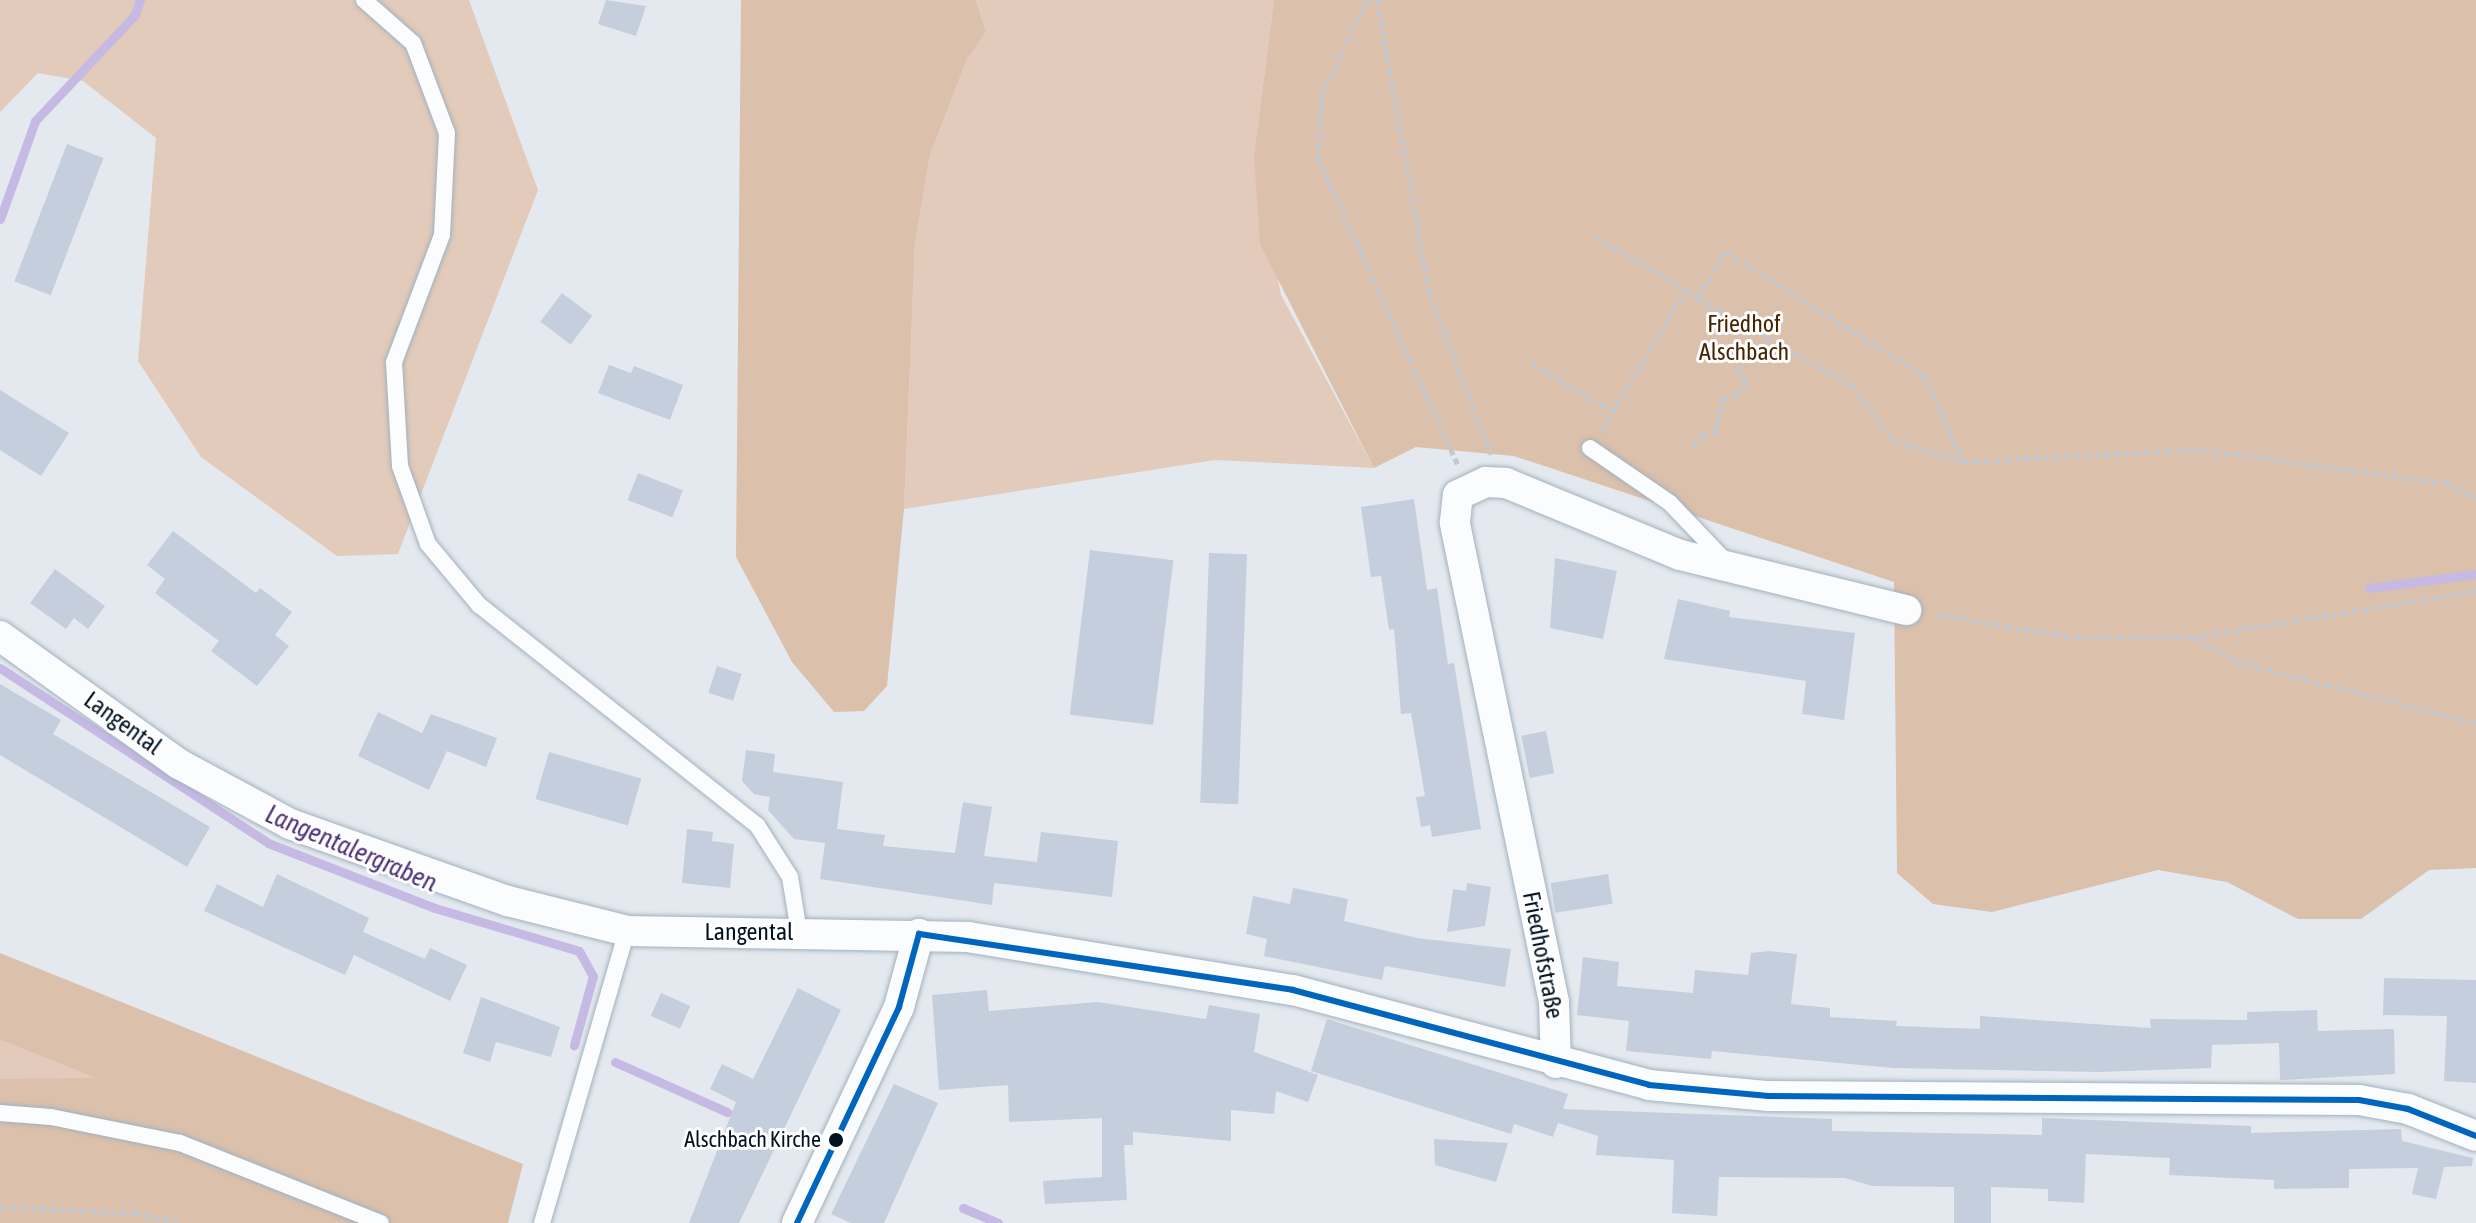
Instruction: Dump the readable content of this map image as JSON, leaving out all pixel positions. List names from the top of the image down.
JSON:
{
  "streets": {
    "street": ["Langental", "Friedhofstraße"]
  },
  "crossings": [
    ["Langental", "Friedhofstraße"]
  ],
  "water": ["Langentalergraben"],
  "parks": ["Friedhof Alschbach"],
  "places": ["Alschbach Kirche"]
}
